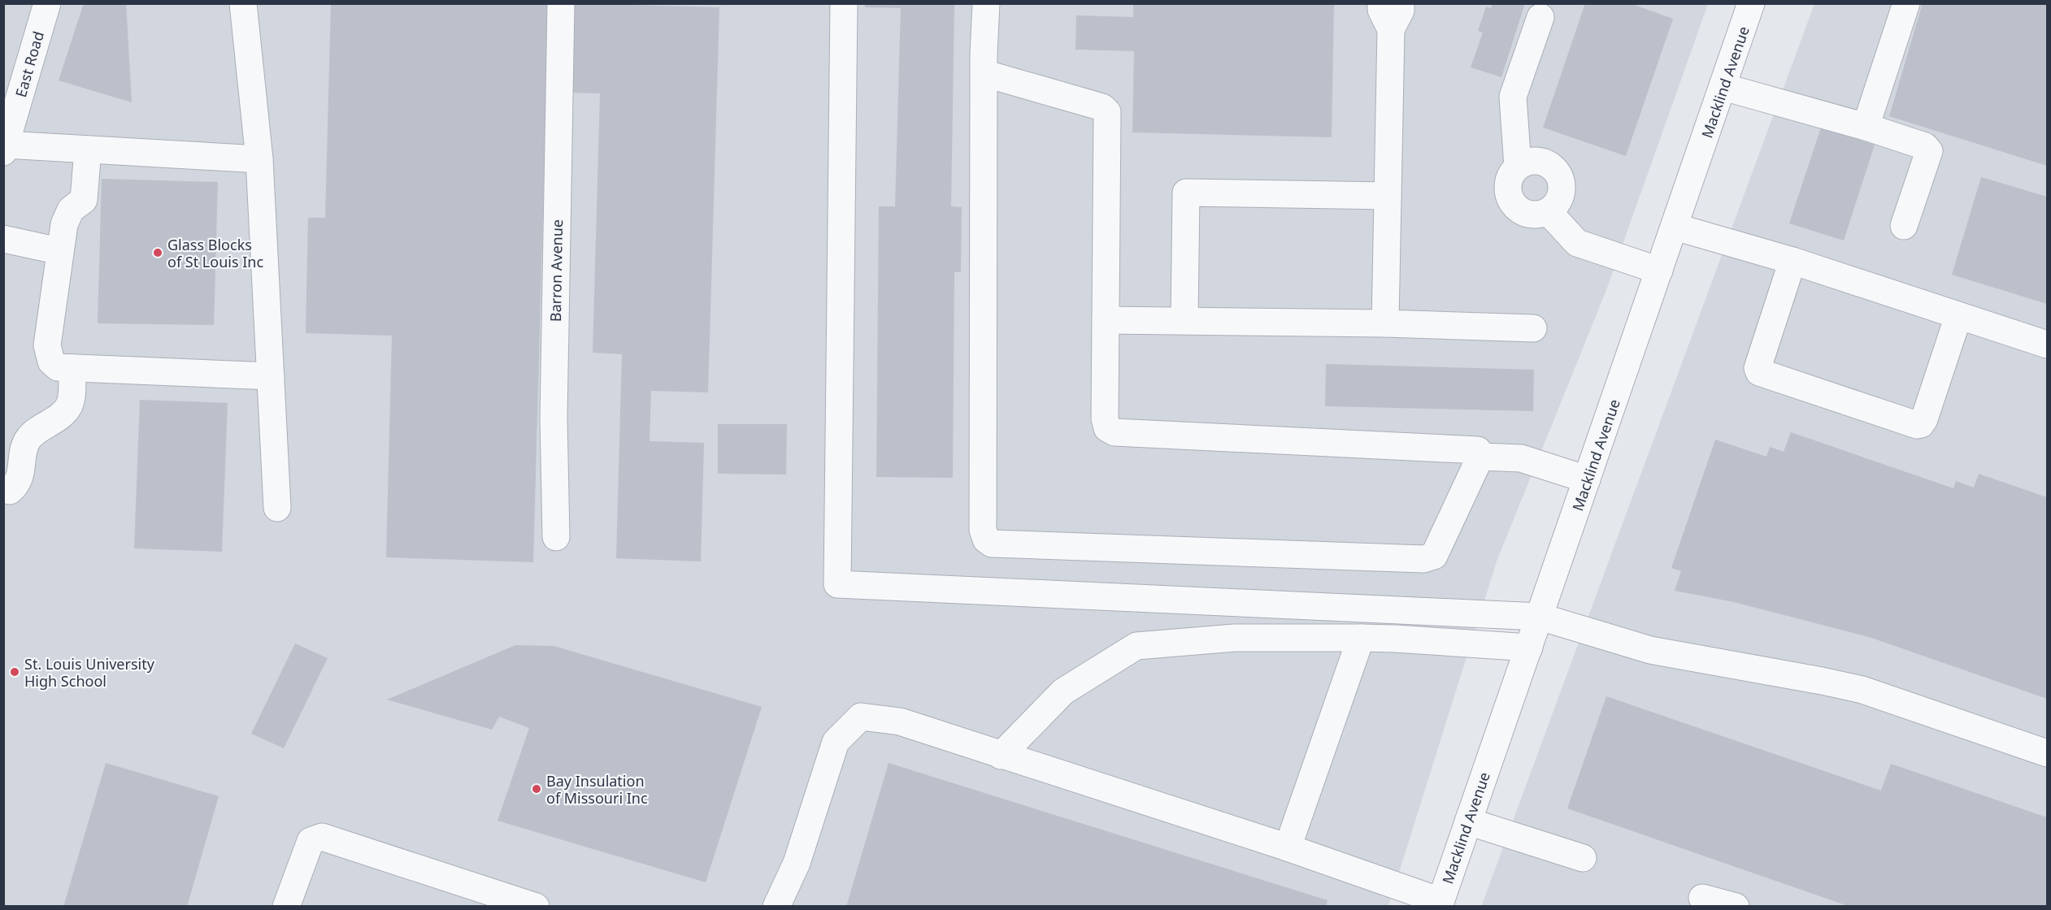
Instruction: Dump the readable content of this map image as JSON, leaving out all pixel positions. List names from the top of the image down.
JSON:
{
  "streets": {
    "street": ["East Road", "Macklind Avenue", "Barron Avenue"]
  },
  "places": ["Glass Blocks of St Louis Inc", "St. Louis University High School", "Bay Insulation of Missouri Inc"]
}
